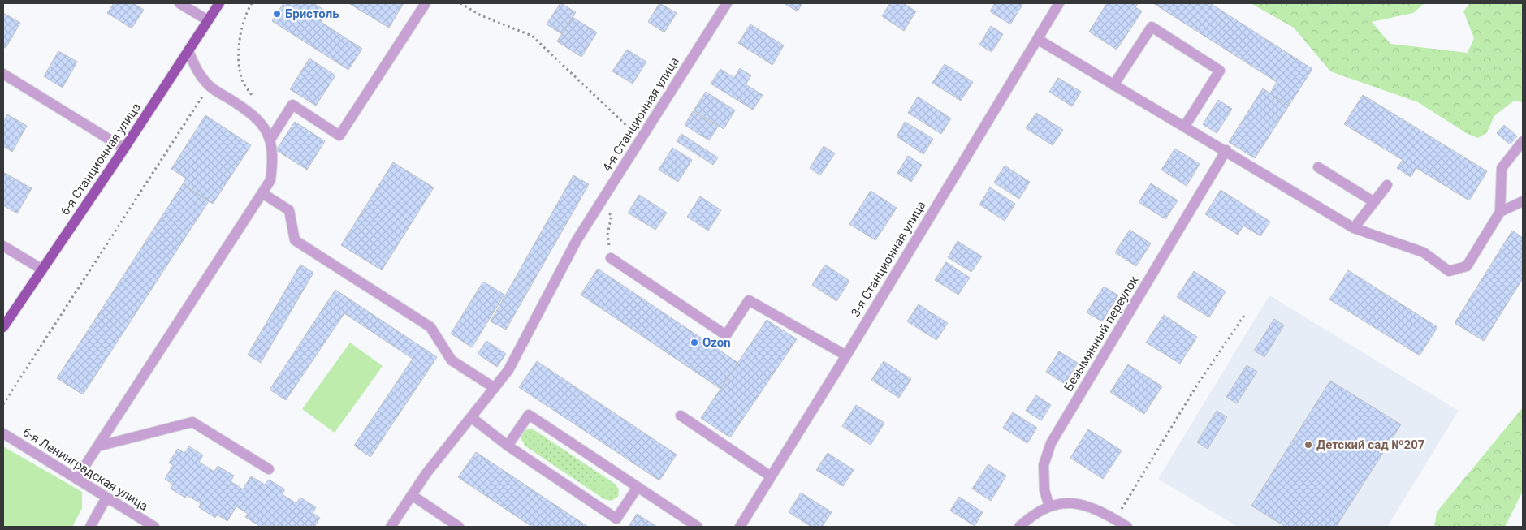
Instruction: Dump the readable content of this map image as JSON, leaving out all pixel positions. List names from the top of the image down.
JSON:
{
  "streets": {
    "main road": ["6-я Станционная улица"],
    "street": [
      "4-я Станционная улица",
      "3-я Станционная улица",
      "Безымянный переулок",
      "6-я Ленинградская улица"
    ]
  },
  "places": ["Бристоль", "Ozon", "Детский сад №207"]
}
